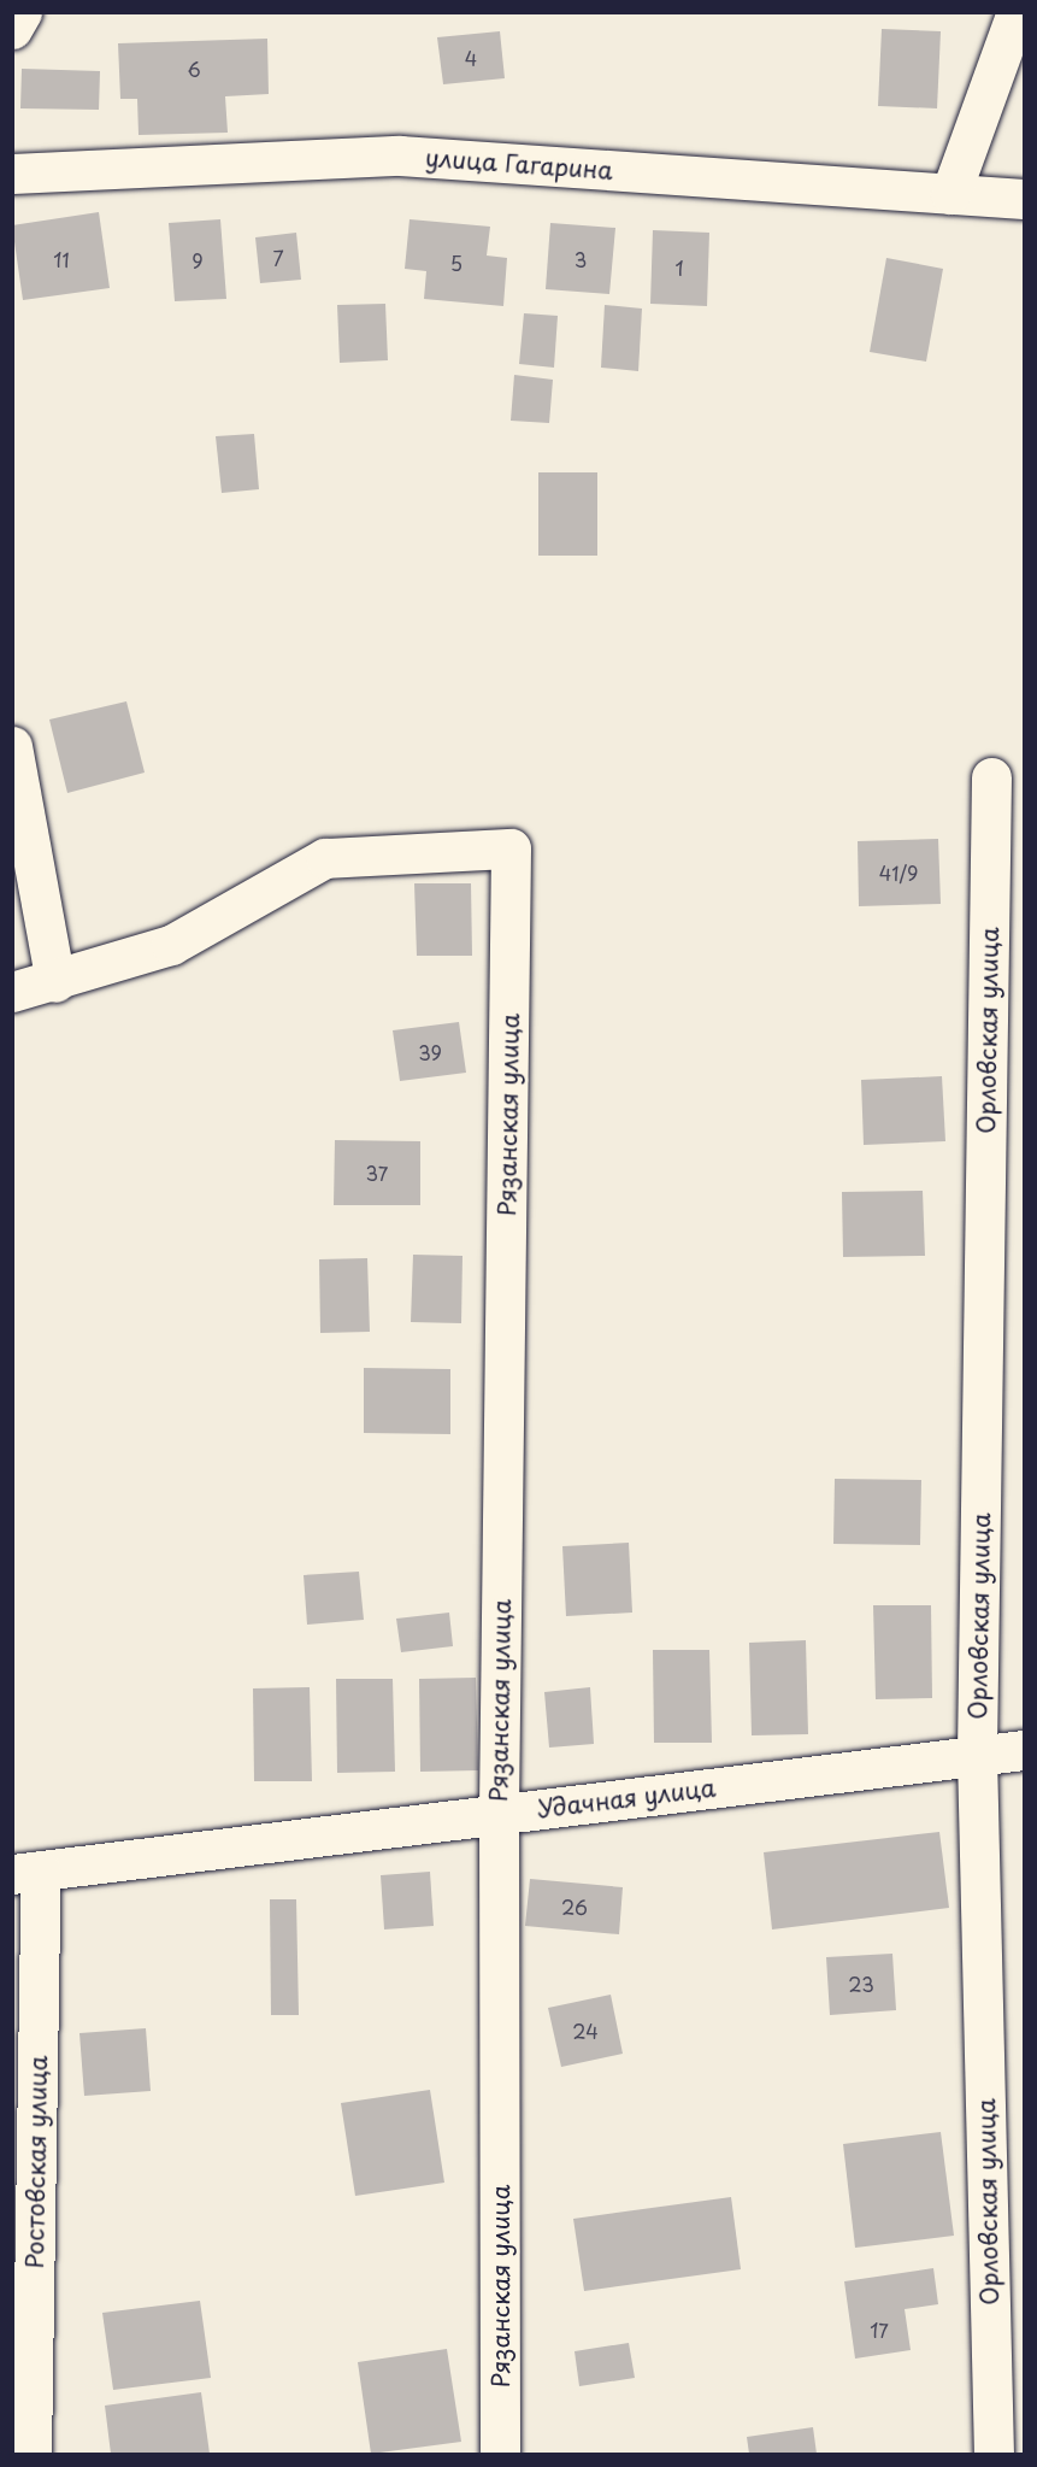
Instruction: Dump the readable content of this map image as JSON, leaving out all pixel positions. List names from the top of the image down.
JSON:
{
  "streets": {
    "street": [
      "улица Гагарина",
      "Орловская улица",
      "Рязанская улица",
      "Удачная улица",
      "Ростовская улица"
    ]
  },
  "crossings": [
    ["Орловская улица", "Удачная улица"],
    ["Рязанская улица", "Удачная улица"],
    ["Удачная улица", "Ростовская улица"]
  ],
  "house_numbers": [
    "4",
    "6",
    "7",
    "11",
    "3",
    "9",
    "5",
    "1",
    "41/9",
    "39",
    "37",
    "26",
    "23",
    "24",
    "17"
  ]
}
